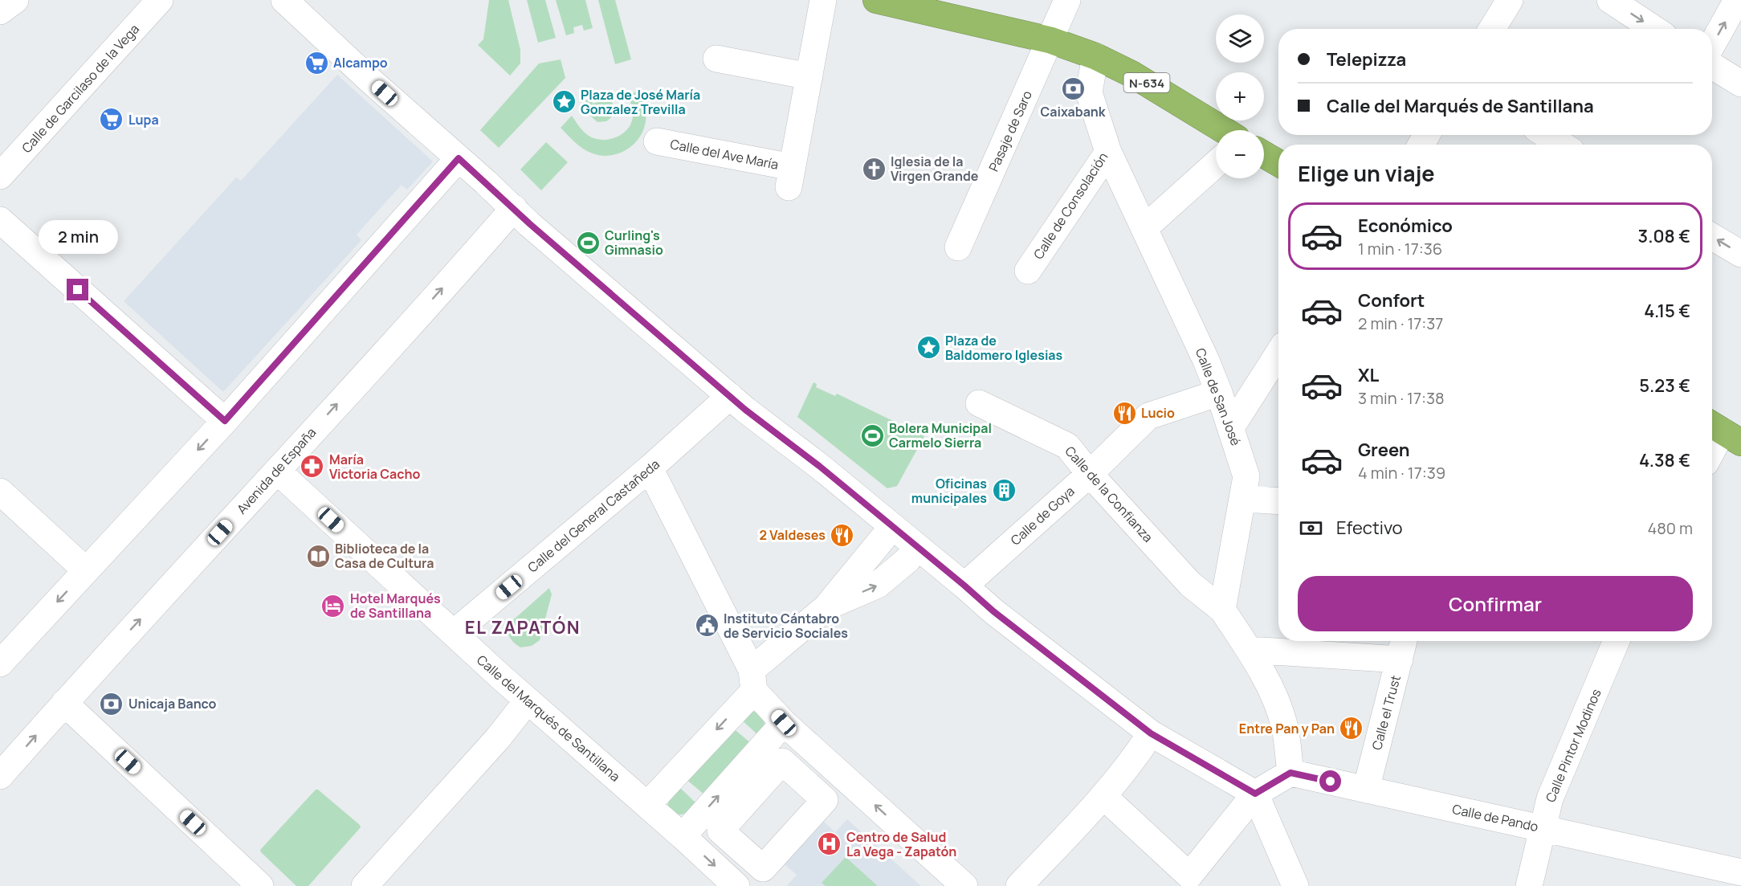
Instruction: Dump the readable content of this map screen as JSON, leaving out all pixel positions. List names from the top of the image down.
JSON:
{
  "streets": {
    "highway": ["N-634"],
    "street": [
      "Calle de Garcilaso de la Vega",
      "Pasaje de Saro",
      "Calle del Ave María",
      "Calle de Consolación",
      "Calle de San José",
      "Avenida de España",
      "Calle de la Confianza",
      "Calle del General Castañeda",
      "Calle de Goya",
      "Calle el Trust",
      "Calle del Marqués de Santillana",
      "Calle Pintor Modinos",
      "Calle de Pando"
    ]
  },
  "crossings": [
    ["N-634", "Pasaje de Saro"],
    ["N-634", "Calle de Consolación"],
    ["Calle de Consolación", "Calle de San José"],
    ["Calle de San José", "Calle de la Confianza"],
    ["Calle de San José", "Calle de Goya"],
    ["Avenida de España", "Calle del Marqués de Santillana"],
    ["Calle de la Confianza", "Calle de Goya"],
    ["Calle del General Castañeda", "Calle del Marqués de Santillana"],
    ["Calle el Trust", "Calle de Pando"],
    ["Calle Pintor Modinos", "Calle de Pando"]
  ],
  "districts": ["EL ZAPATÓN"],
  "places": {
    "supermarket": ["Alcampo", "Lupa"],
    "bank": ["Caixabank", "Unicaja Banco"],
    "place": ["Plaza de José María Gonzalez Trevilla", "Plaza de Baldomero Iglesias"],
    "church": ["Iglesia de la Virgen Grande"],
    "sports": ["Curling's Gimnasio", "Bolera Municipal Carmelo Sierra"],
    "restaurant": ["Lucio", "2 Valdeses", "Entre Pan y Pan"],
    "pharmacy": ["María Victoria Cacho"],
    "building": ["Oficinas municipales"],
    "library": ["Biblioteca de la Casa de Cultura"],
    "hotel": ["Hotel Marqués de Santillana"],
    "public building": ["Instituto Cántabro de Servicio Sociales"],
    "hospital": ["Centro de Salud La Vega - Zapatón"]
  },
  "page": {
    "map_buttons": ["+", "−"],
    "banner": ["Telepizza", "Calle del Marqués de Santillana"],
    "heading": "Elige un viaje",
    "list": [
      {
        "name": "Económico",
        "note": "1 min · 17:36",
        "value": "3.08 €"
      },
      {
        "name": "Confort",
        "note": "2 min · 17:37",
        "value": "4.15 €"
      },
      {
        "name": "XL",
        "note": "3 min · 17:38",
        "value": "5.23 €"
      },
      {
        "name": "Green",
        "note": "4 min · 17:39",
        "value": "4.38 €"
      }
    ],
    "bubble": "2 min",
    "pay": ["Efectivo", "480 m"],
    "buttons": "Confirmar"
  }
}
